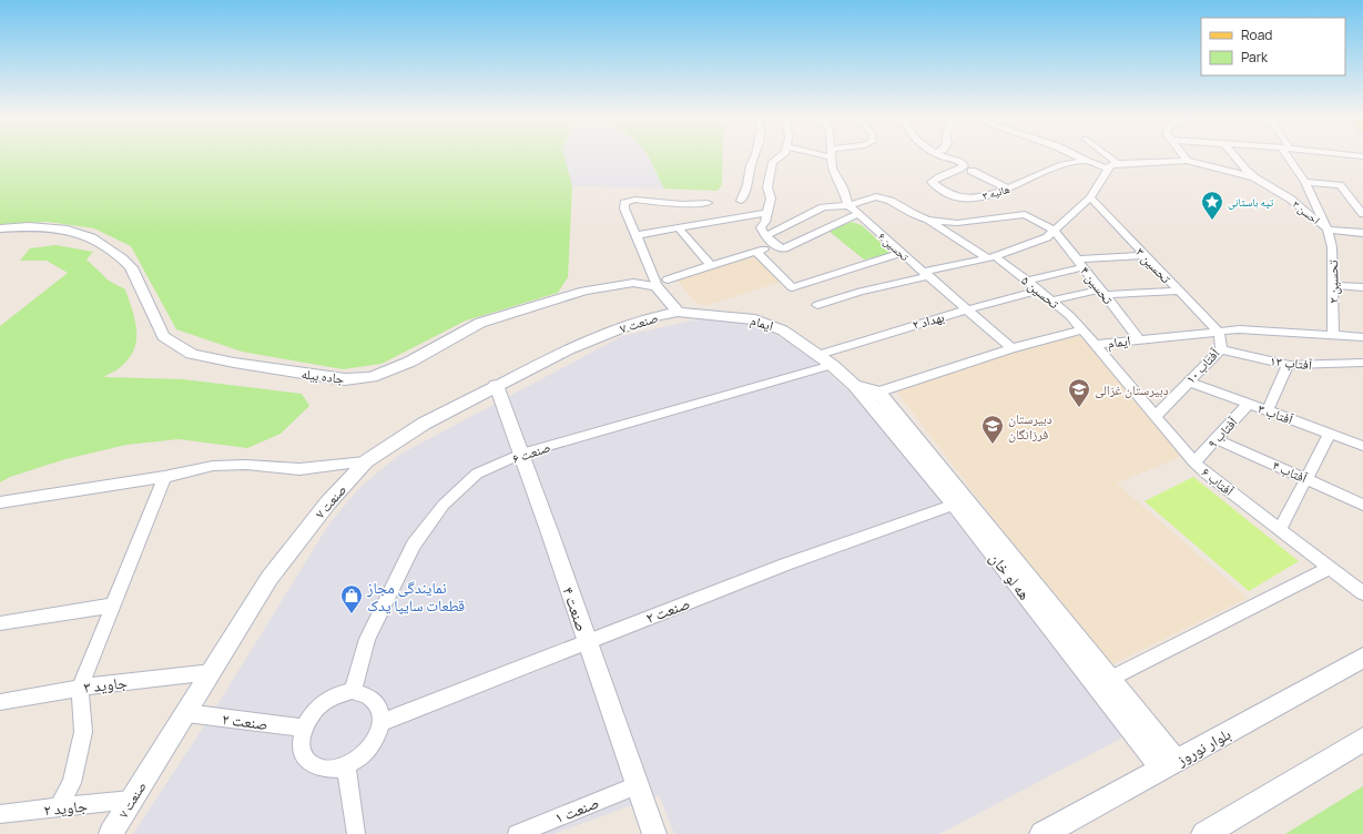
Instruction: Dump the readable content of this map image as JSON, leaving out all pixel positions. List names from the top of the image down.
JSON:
{
  "streets": {
    "main road": ["بلوار نوروز"],
    "street": [
      "هانیه ۳",
      "احسن ۳",
      "تحسین ۶",
      "تحسین ۳",
      "تحسین ۲",
      "تحسین ۴",
      "تحسین ۵",
      "بهداد ۲",
      "صنعت ۷",
      "ایمام",
      "آفتاب ۱۳",
      "آفتاب ۱۰",
      "جاده بیله",
      "آفتاب ۳",
      "آفتاب ۹",
      "صنعت ۶",
      "آفتاب ۴",
      "آفتاب ۶",
      "هه لو خان",
      "صنعت ۴",
      "صنعت ۲",
      "جاوید ۳",
      "جاوید ۲",
      "صنعت ۱"
    ]
  },
  "crossings": [
    ["احسن ۳", "تحسین ۲"],
    ["تحسین ۶", "بهداد ۲"],
    ["تحسین ۳", "ایمام"],
    ["تحسین ۳", "آفتاب ۱۰"],
    ["تحسین ۲", "ایمام"],
    ["تحسین ۴", "ایمام"],
    ["تحسین ۵", "بهداد ۲"],
    ["تحسین ۵", "ایمام"],
    ["بهداد ۲", "ایمام"],
    ["صنعت ۷", "ایمام"],
    ["صنعت ۷", "صنعت ۴"],
    ["صنعت ۷", "صنعت ۲"],
    ["صنعت ۷", "جاوید ۳"],
    ["صنعت ۷", "جاوید ۲"],
    ["ایمام", "آفتاب ۱۰"],
    ["ایمام", "صنعت ۶"],
    ["ایمام", "آفتاب ۶"],
    ["ایمام", "هه لو خان"],
    ["آفتاب ۱۳", "آفتاب ۱۰"],
    ["آفتاب ۱۰", "آفتاب ۳"],
    ["آفتاب ۱۰", "آفتاب ۶"],
    ["آفتاب ۳", "آفتاب ۹"],
    ["آفتاب ۹", "آفتاب ۴"],
    ["آفتاب ۹", "آفتاب ۶"],
    ["صنعت ۶", "صنعت ۴"],
    ["صنعت ۶", "صنعت ۲"],
    ["هه لو خان", "صنعت ۲"],
    ["هه لو خان", "بلوار نوروز"],
    ["صنعت ۴", "صنعت ۲"],
    ["صنعت ۴", "صنعت ۱"]
  ],
  "places": {
    "place": ["تپه باستانی"],
    "school or university": ["دبیرستان غزالی", "دبیرستان فرزانگان"],
    "shop": ["نمایندگی مجاز قطعات سایپا یدک"]
  },
  "legend": ["Road", "Park"]
}
